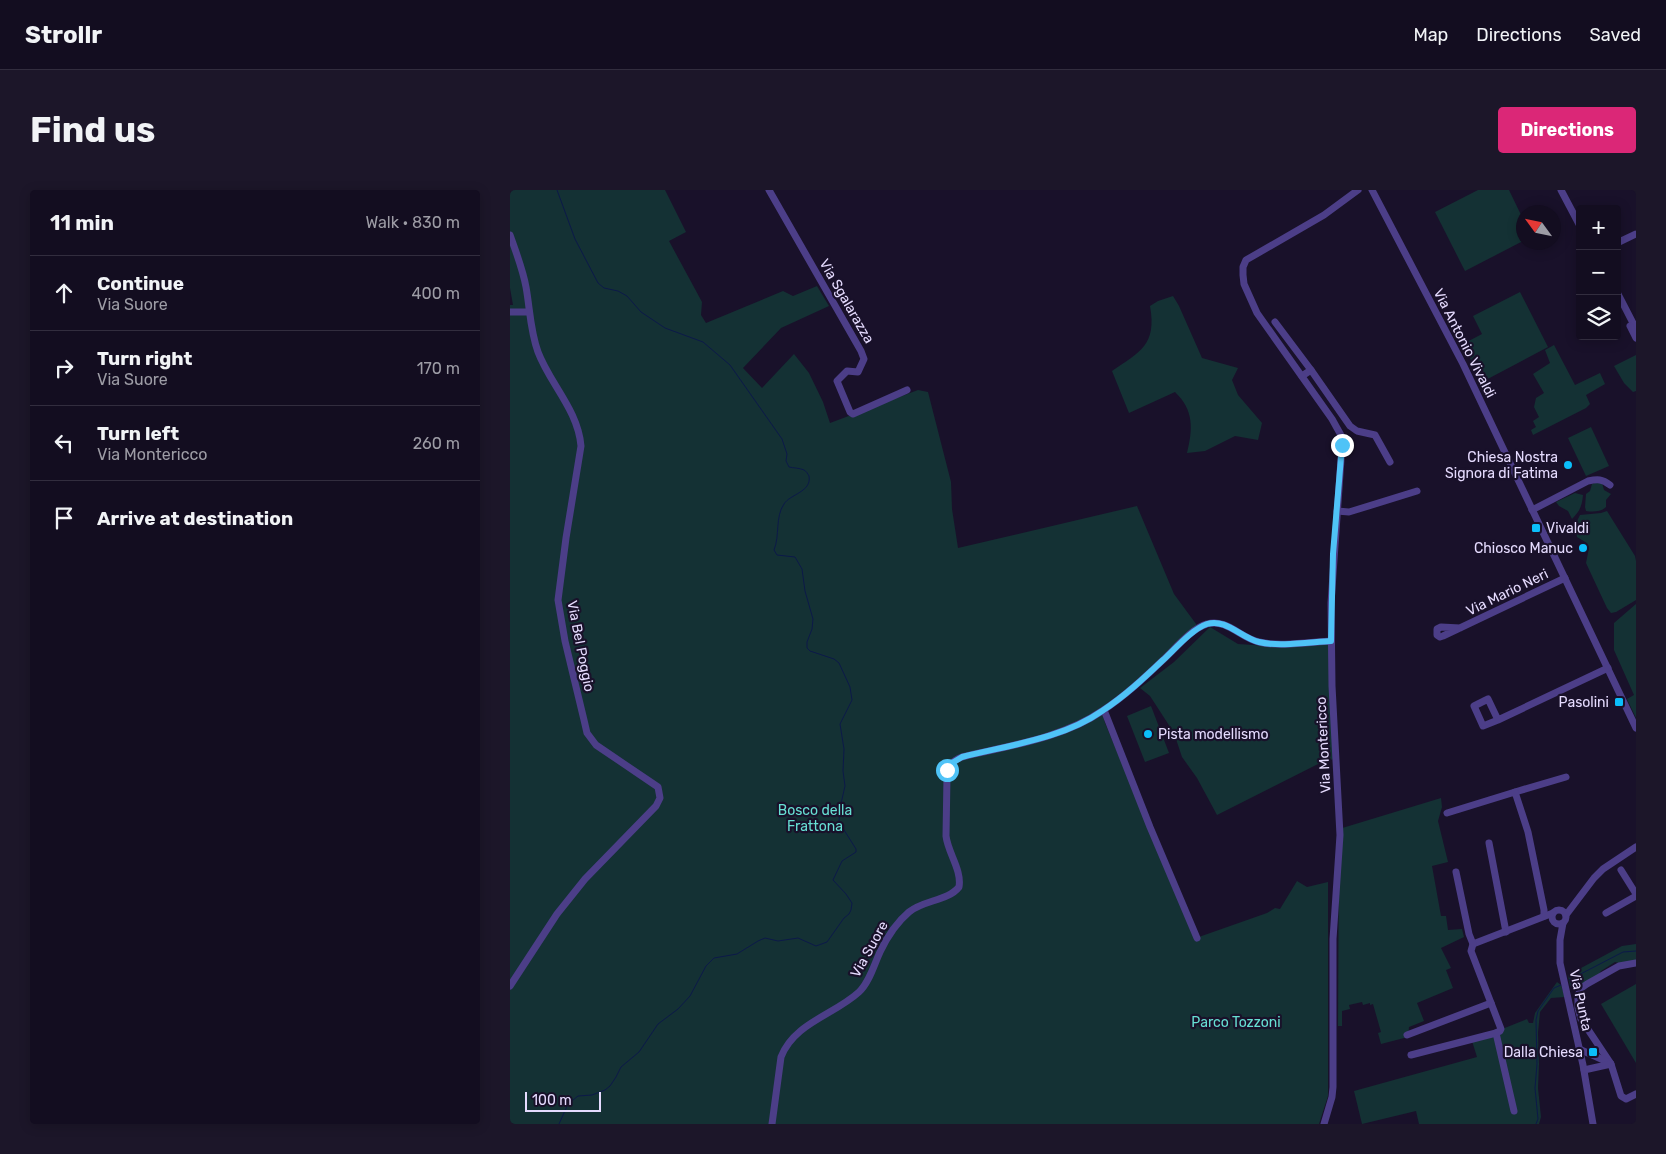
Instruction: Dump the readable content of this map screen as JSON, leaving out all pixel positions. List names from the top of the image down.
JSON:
{
  "streets": {
    "street": [
      "Via Sgalarazza",
      "Via Antonio Vivaldi",
      "Via Mario Neri",
      "Via Bel Poggio",
      "Via Montericco",
      "Via Suore",
      "Via Punta"
    ]
  },
  "crossings": [
    ["Via Antonio Vivaldi", "Via Mario Neri"],
    ["Via Montericco", "Via Suore"]
  ],
  "parks": ["Bosco della Frattona", "Parco Tozzoni"],
  "places": {
    "other": ["Chiesa Nostra Signora di Fatima", "Chiosco Manuc", "Pista modellismo"],
    "transit": ["Vivaldi", "Pasolini", "Dalla Chiesa"]
  },
  "scale_bar": "100 m",
  "north": "top left",
  "page": {
    "header": "Strollr",
    "nav": ["Map", "Directions", "Saved"],
    "buttons": "Directions",
    "title": "Find us",
    "heading": ["11 min", "Walk · 830 m"],
    "map_buttons": ["+", "−"],
    "list": [
      ["Continue", "Via Suore", "400 m"],
      ["Turn right", "Via Suore", "170 m"],
      ["Turn left", "Via Montericco", "260 m"],
      "Arrive at destination"
    ],
    "scale": "100 m"
  }
}
